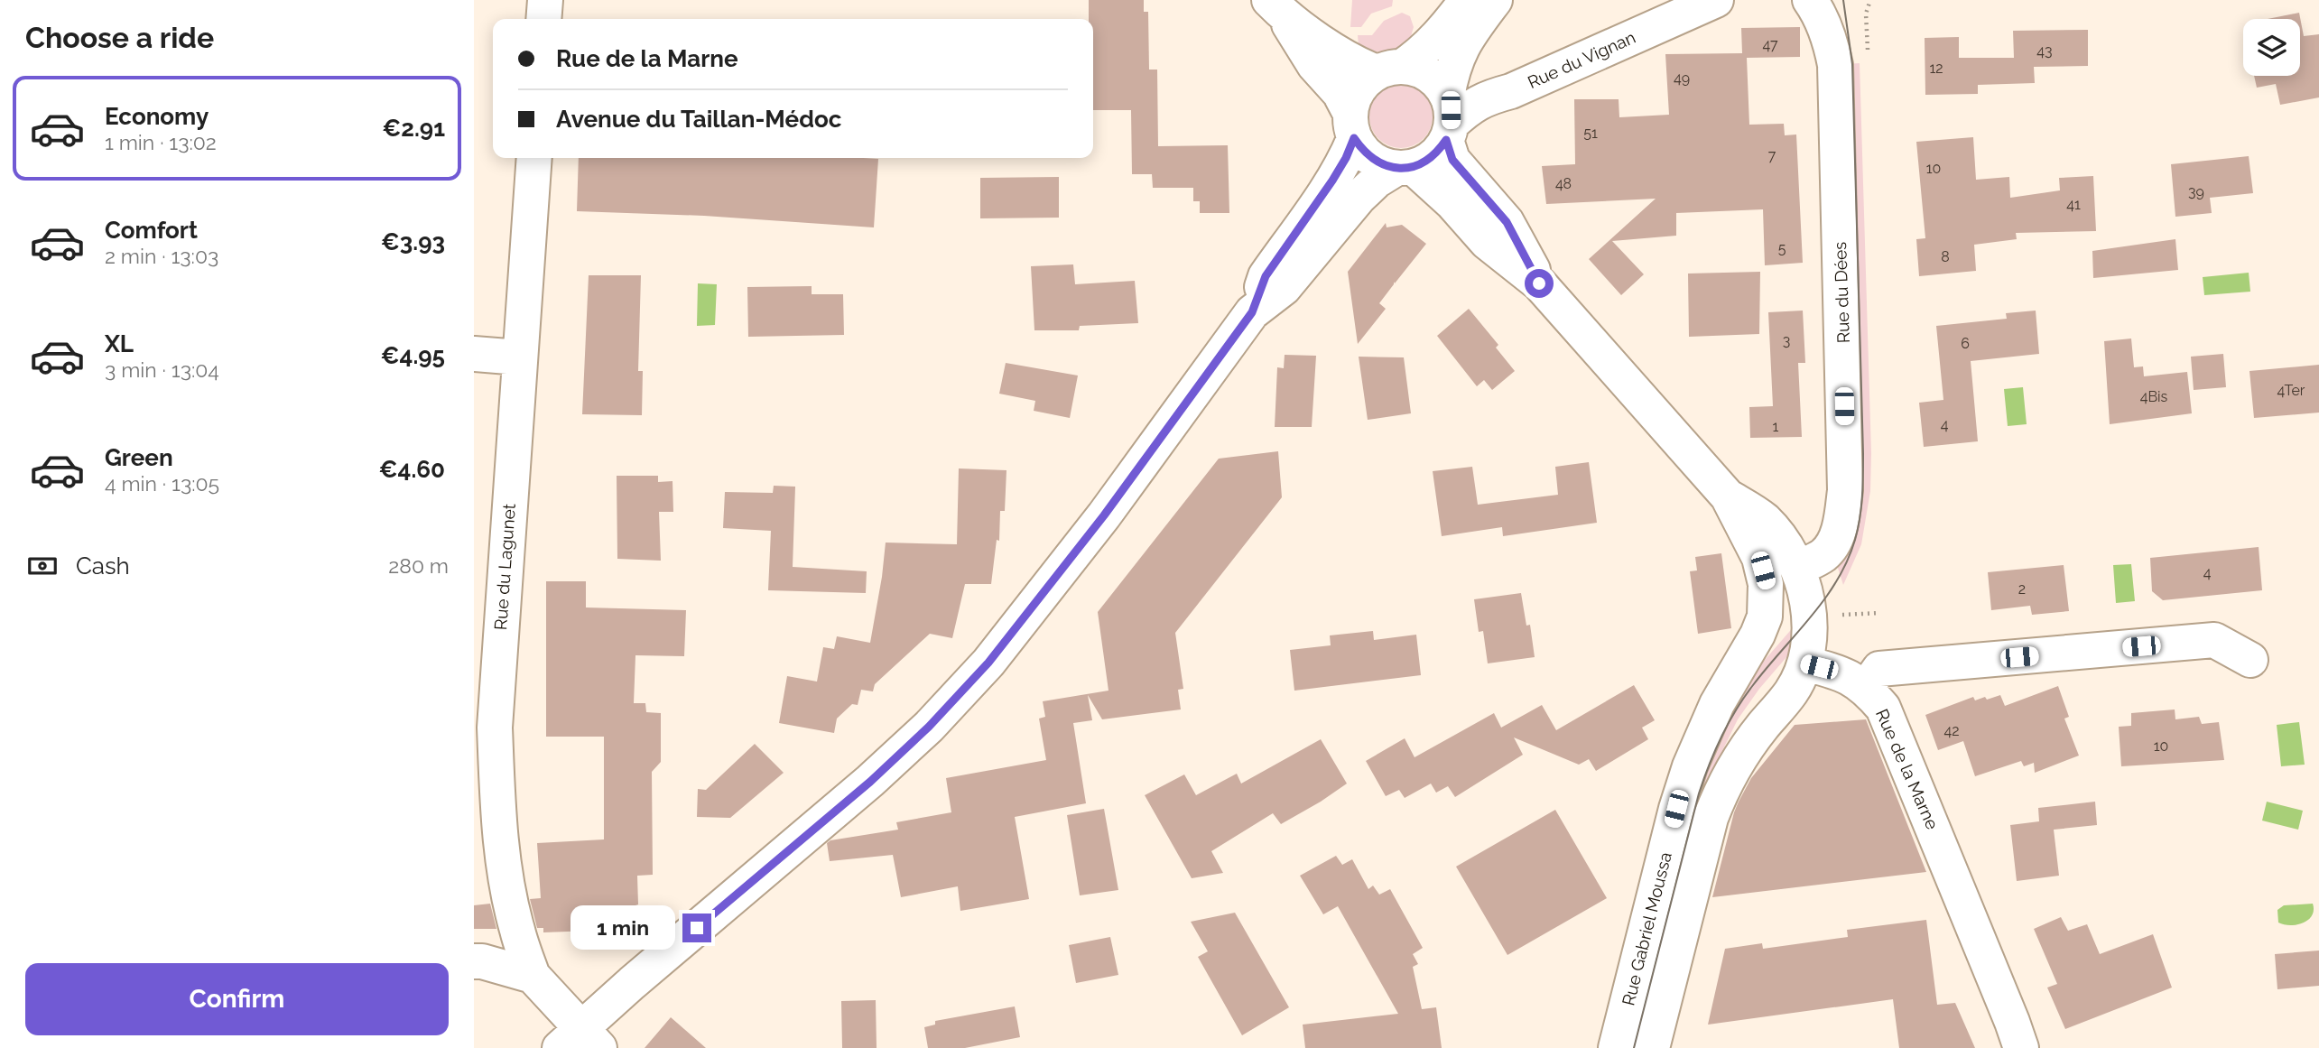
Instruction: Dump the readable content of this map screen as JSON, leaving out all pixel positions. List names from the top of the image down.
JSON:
{
  "streets": {
    "street": [
      "Rue du Vignan",
      "Rue du Dées",
      "Rue du Lagunet",
      "Rue de la Marne",
      "Rue Gabriel Moussa"
    ]
  },
  "crossings": [
    ["Rue de la Marne", "Rue Gabriel Moussa"]
  ],
  "house_numbers": [
    "47",
    "43",
    "12",
    "49",
    "51",
    "7",
    "10",
    "48",
    "39",
    "41",
    "5",
    "8",
    "3",
    "6",
    "4Ter",
    "4Bis",
    "4",
    "1",
    "4",
    "2",
    "42",
    "10"
  ],
  "page": {
    "heading": "Choose a ride",
    "banner": ["Rue de la Marne", "Avenue du Taillan-Médoc"],
    "list": [
      {
        "name": "Economy",
        "note": "1 min · 13:02",
        "value": "€2.91"
      },
      {
        "name": "Comfort",
        "note": "2 min · 13:03",
        "value": "€3.93"
      },
      {
        "name": "XL",
        "note": "3 min · 13:04",
        "value": "€4.95"
      },
      {
        "name": "Green",
        "note": "4 min · 13:05",
        "value": "€4.60"
      }
    ],
    "pay": ["Cash", "280 m"],
    "bubble": "1 min",
    "buttons": "Confirm"
  }
}
